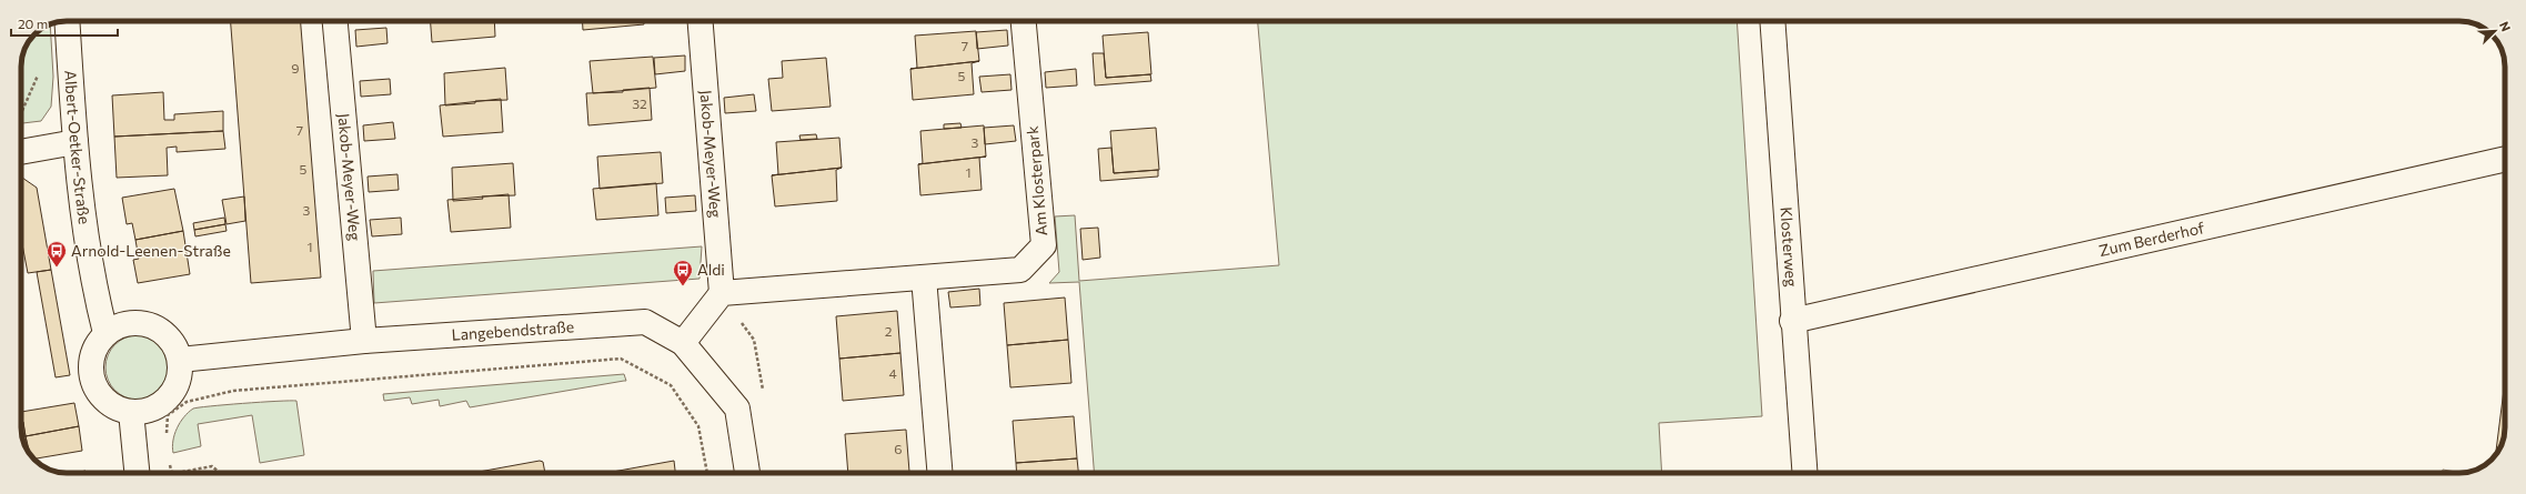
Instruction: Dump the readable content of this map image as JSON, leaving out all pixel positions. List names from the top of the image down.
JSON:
{
  "streets": {
    "street": [
      "Albert-Oetker-Straße",
      "Jakob-Meyer-Weg",
      "Am Klosterpark",
      "Zum Berderhof",
      "Klosterweg",
      "Langebendstraße"
    ]
  },
  "crossings": [
    ["Albert-Oetker-Straße", "Langebendstraße"],
    ["Jakob-Meyer-Weg", "Am Klosterpark"],
    ["Jakob-Meyer-Weg", "Langebendstraße"],
    ["Zum Berderhof", "Klosterweg"]
  ],
  "places": {
    "bus stop": ["Arnold-Leenen-Straße", "Aldi"]
  },
  "house_numbers": [
    "7",
    "9",
    "5",
    "32",
    "7",
    "3",
    "5",
    "1",
    "3",
    "1",
    "2",
    "4",
    "6"
  ],
  "scale_bar": "20 m",
  "north": "top right"
}
